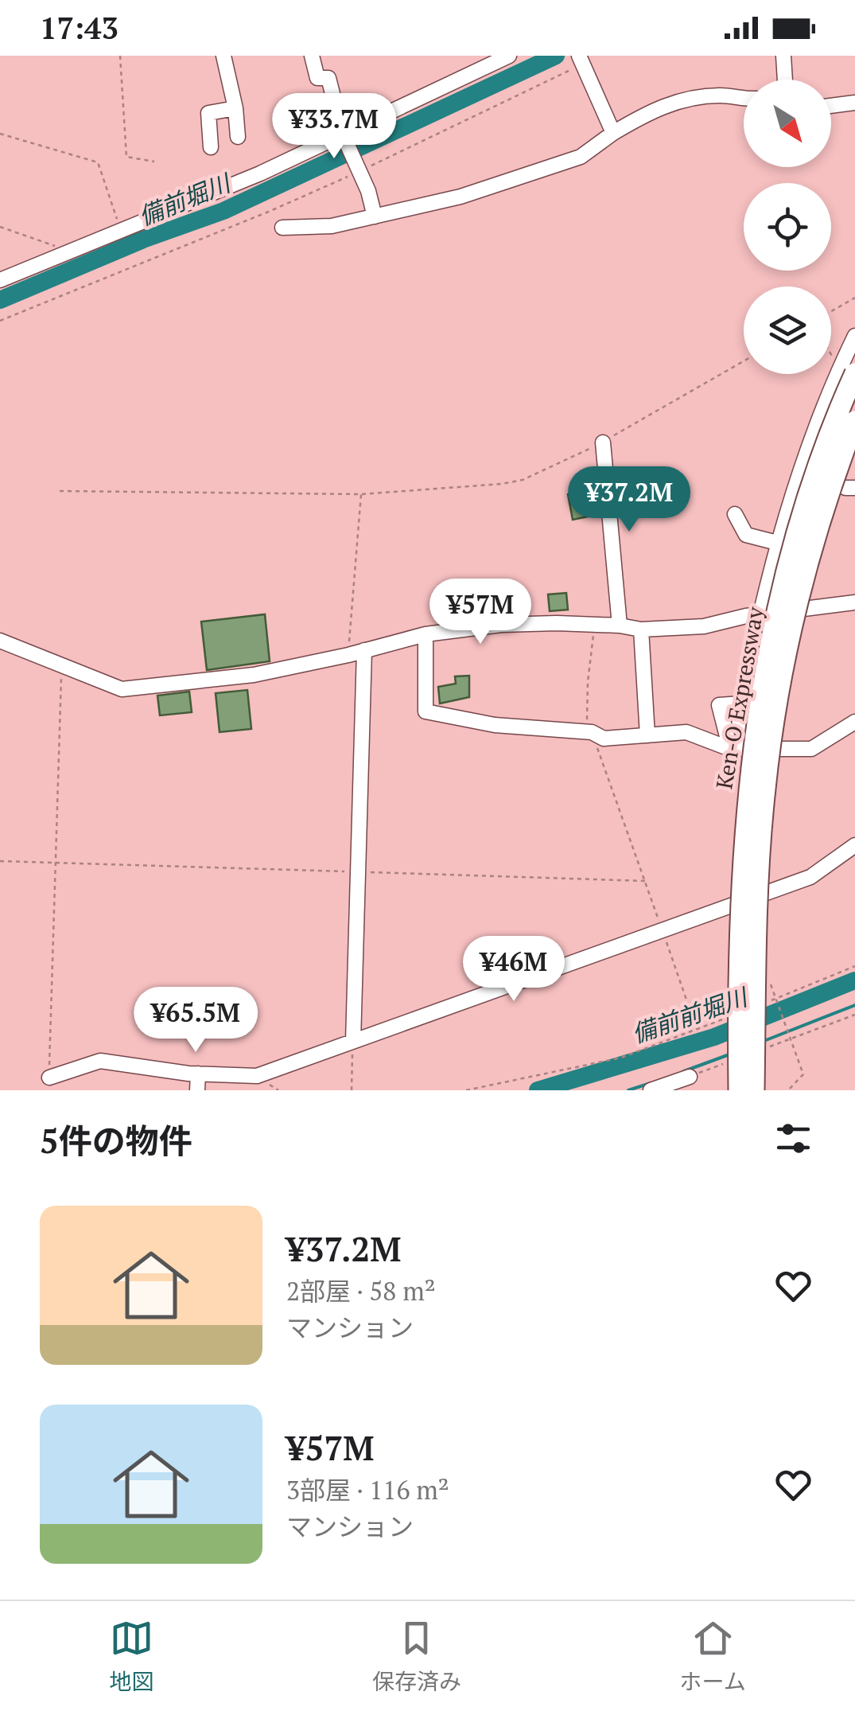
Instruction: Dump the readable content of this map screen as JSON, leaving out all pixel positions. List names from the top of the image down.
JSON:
{
  "streets": {
    "highway": ["Ken-O Expressway"]
  },
  "water": ["備前堀川", "備前前堀川"],
  "north": "bottom right",
  "page": {
    "status": "17:43",
    "price": [
      "¥33.7M",
      "¥37.2M",
      "¥57M",
      "¥46M",
      "¥65.5M"
    ],
    "heading": "5件の物件",
    "list": [
      {
        "name": "¥37.2M",
        "note": "2部屋 · 58 m² · マンション"
      },
      {
        "name": "¥57M",
        "note": "3部屋 · 116 m² · マンション"
      }
    ],
    "tabs": ["地図", "保存済み", "ホーム"]
  }
}
